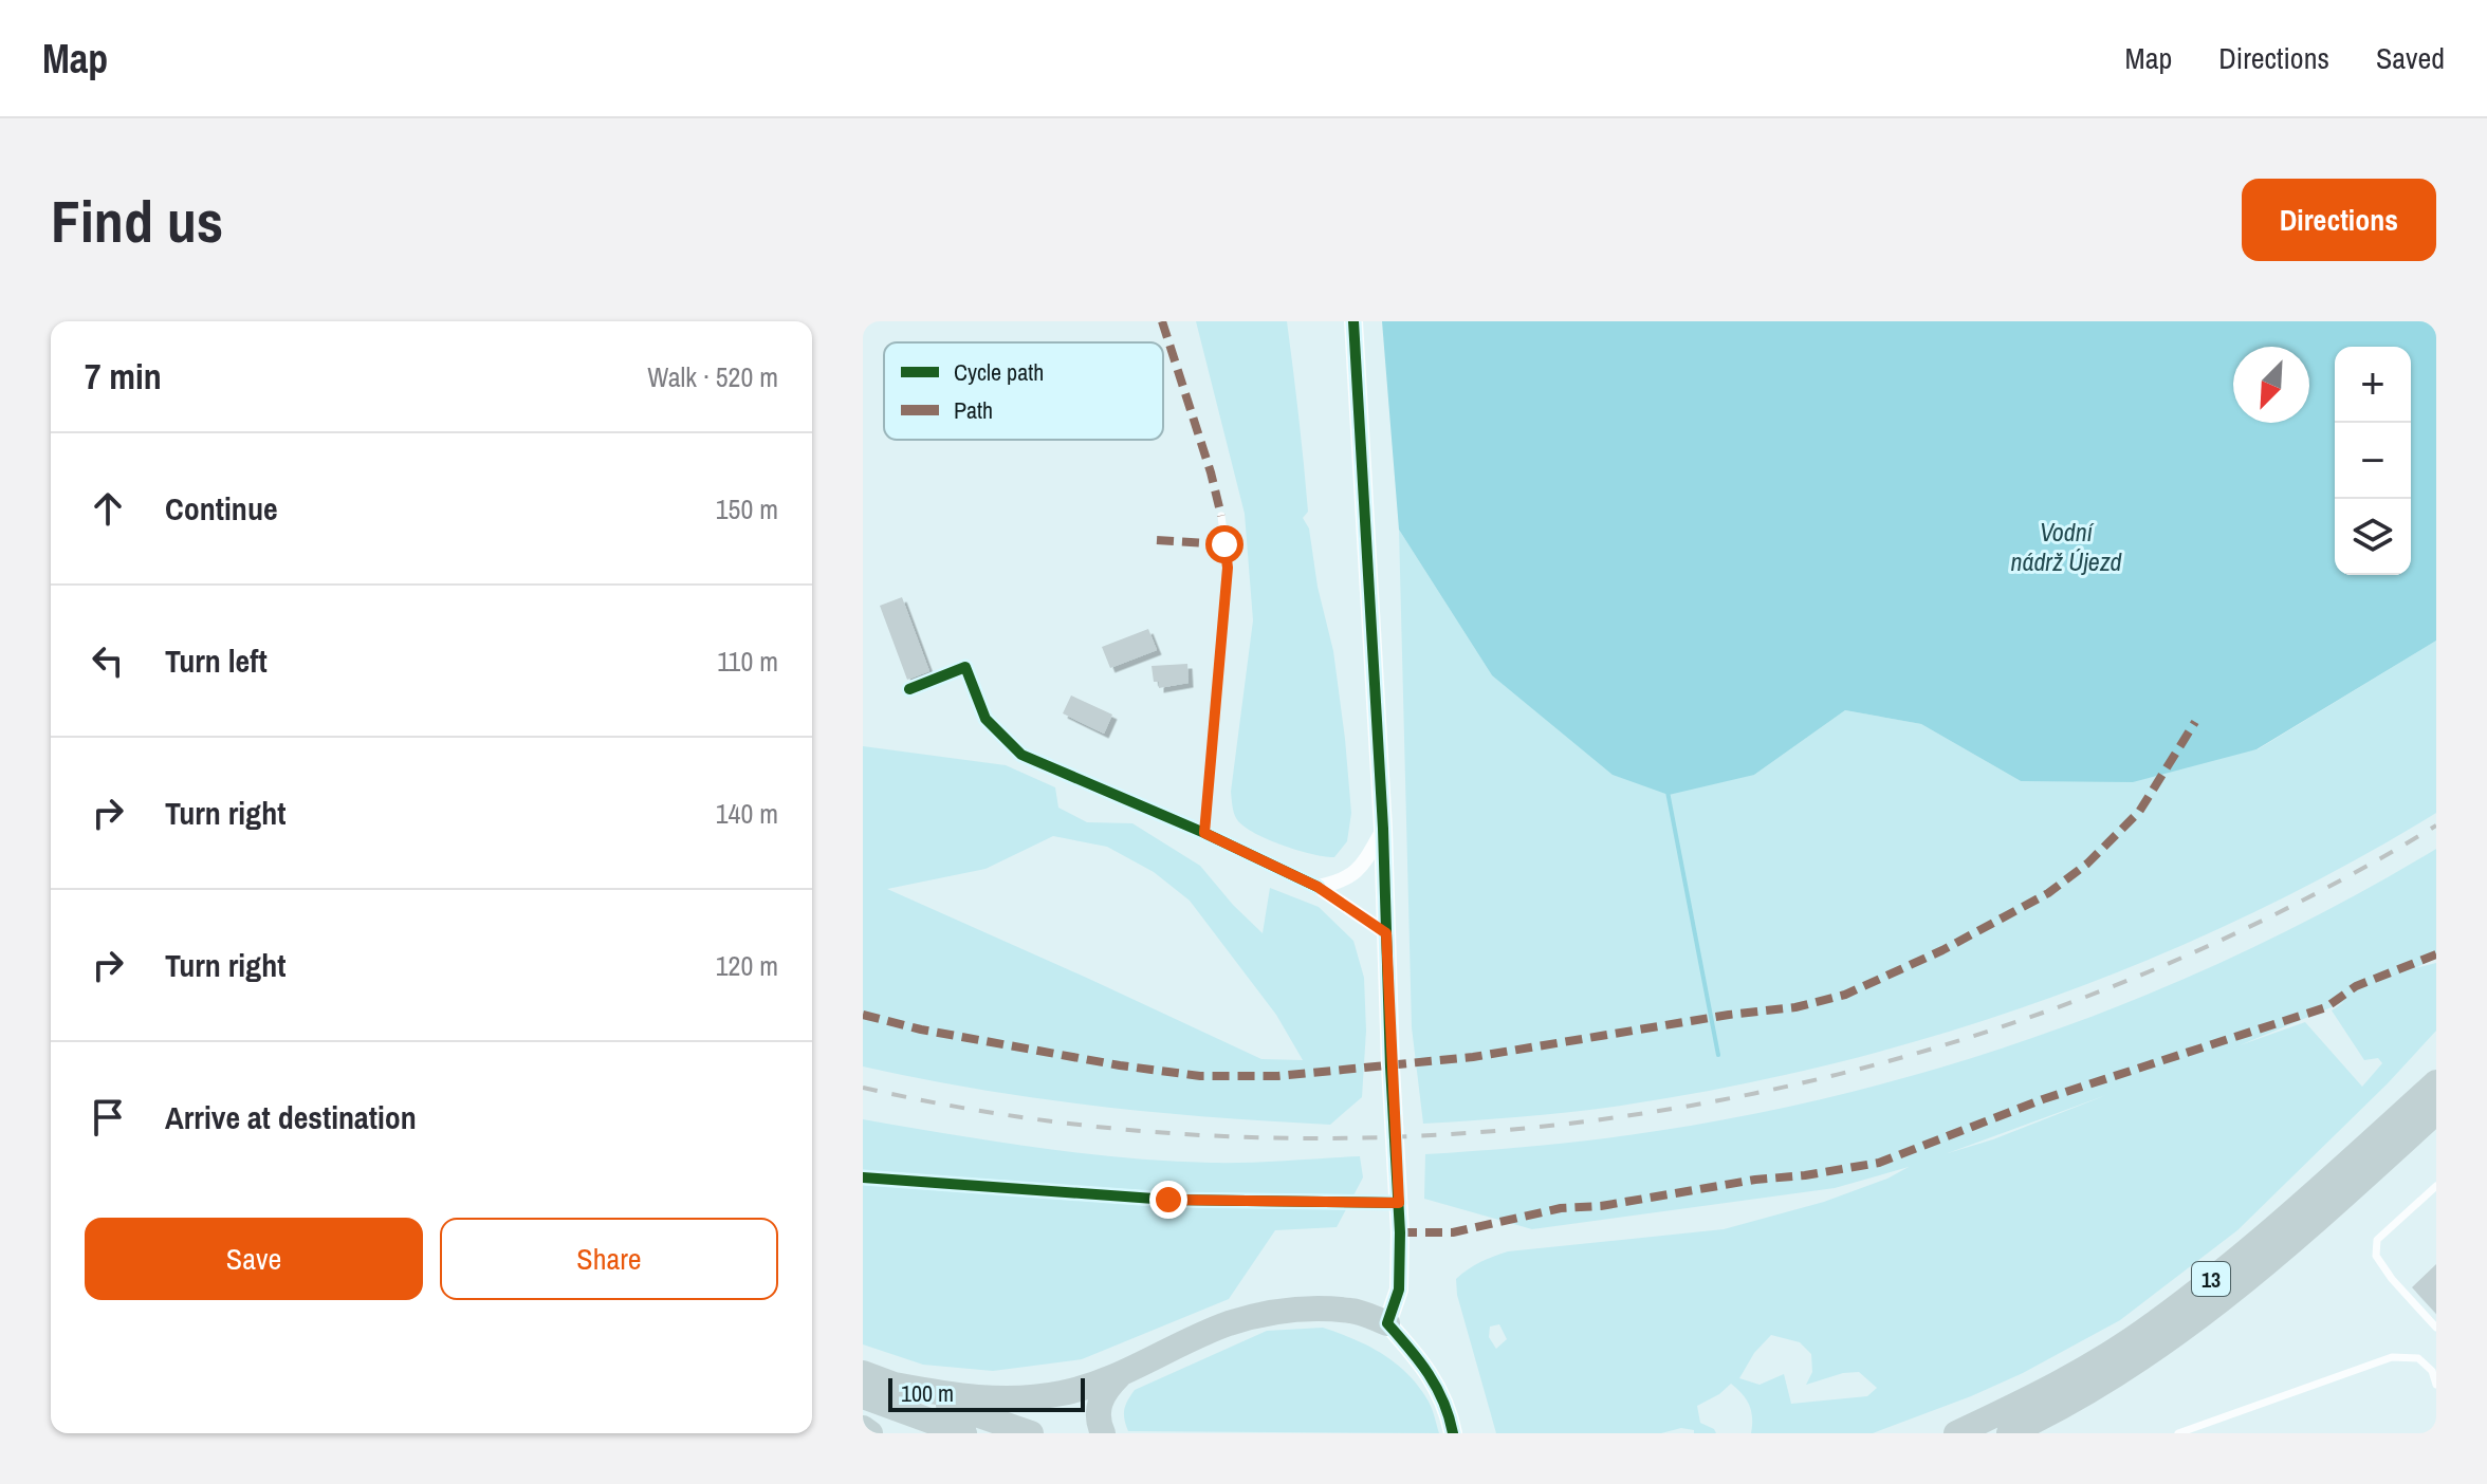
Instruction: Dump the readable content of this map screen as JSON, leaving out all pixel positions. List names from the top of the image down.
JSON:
{
  "streets": {
    "highway": ["13"]
  },
  "water": ["Vodní nádrž Újezd"],
  "legend": ["Cycle path", "Path"],
  "scale_bar": "100 m",
  "north": "bottom left",
  "page": {
    "header": "Map",
    "nav": ["Map", "Directions", "Saved"],
    "buttons": [
      "Directions",
      ["Save", "Share"]
    ],
    "title": "Find us",
    "heading": ["7 min", "Walk · 520 m"],
    "map_buttons": ["+", "−"],
    "list": [
      ["Continue", "150 m"],
      ["Turn left", "110 m"],
      ["Turn right", "140 m"],
      ["Turn right", "120 m"],
      "Arrive at destination"
    ],
    "scale": "100 m"
  }
}
